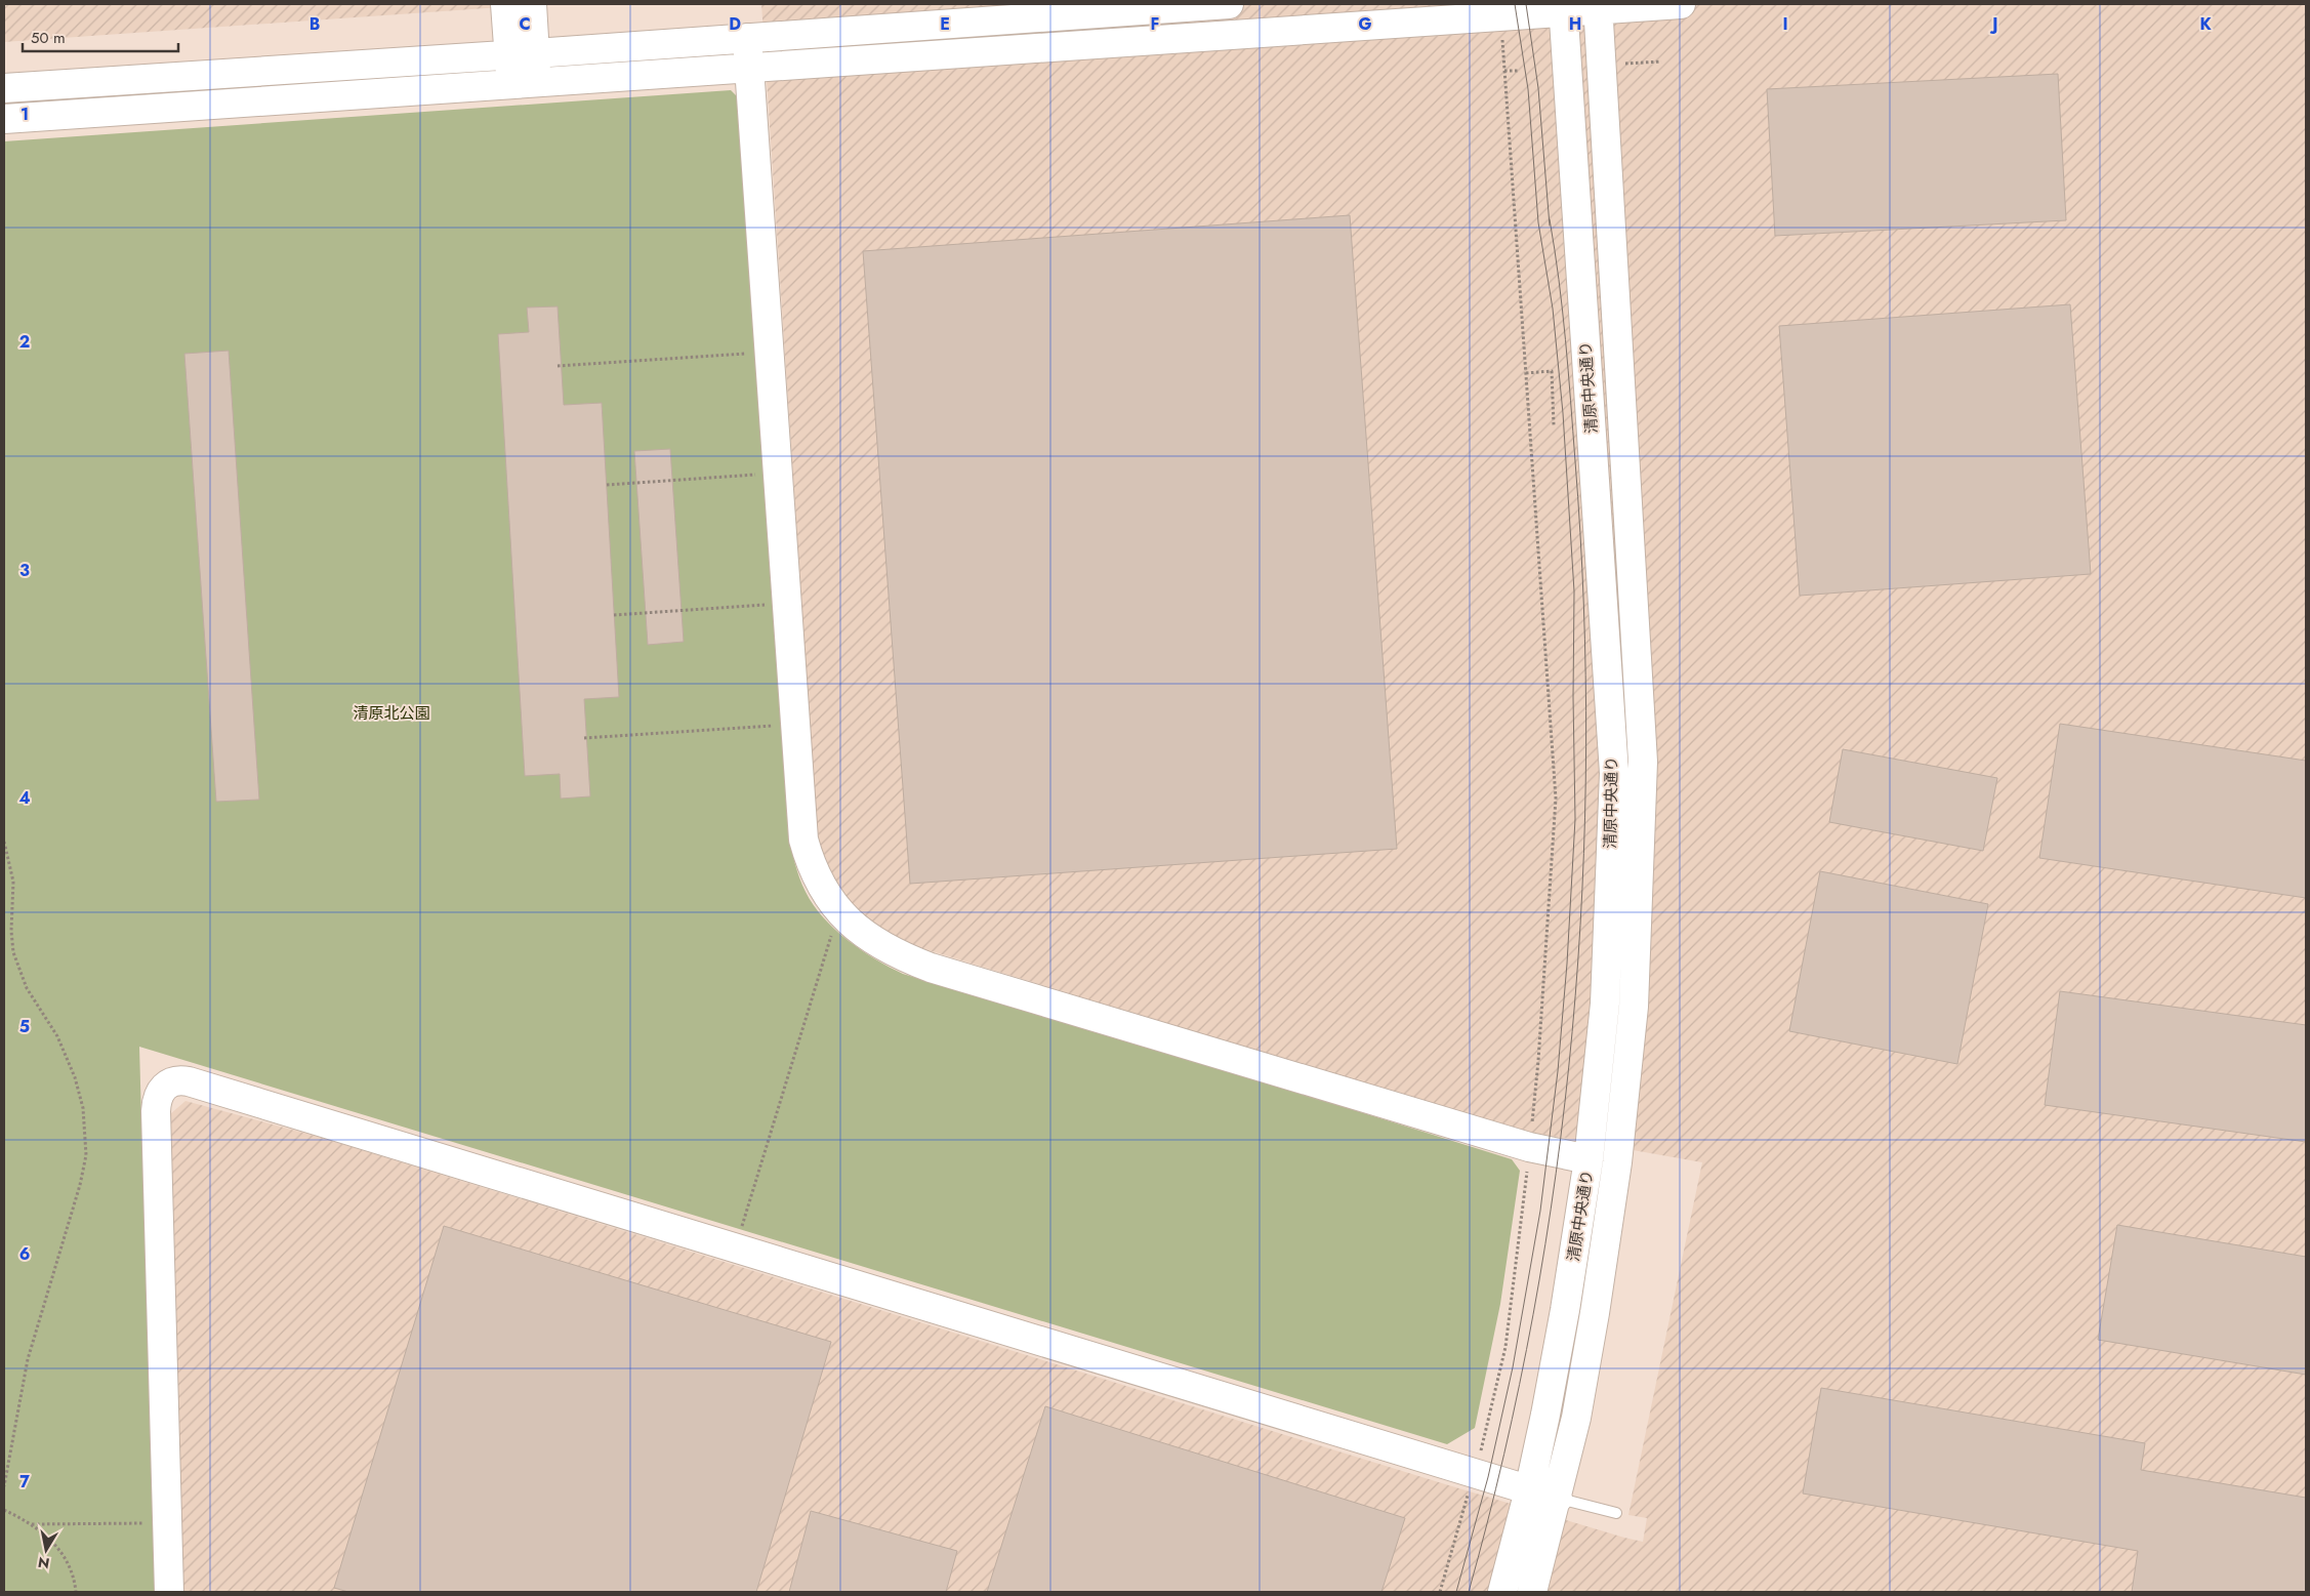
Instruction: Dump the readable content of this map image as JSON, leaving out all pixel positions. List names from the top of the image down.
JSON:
{
  "streets": {
    "street": ["清原中央通り"]
  },
  "parks": ["清原北公園"],
  "scale_bar": "50 m",
  "north": "bottom",
  "grid": {
    "columns": [
      "B",
      "C",
      "D",
      "E",
      "F",
      "G",
      "H",
      "I",
      "J",
      "K"
    ],
    "rows": [
      "1",
      "2",
      "3",
      "4",
      "5",
      "6",
      "7"
    ]
  }
}
